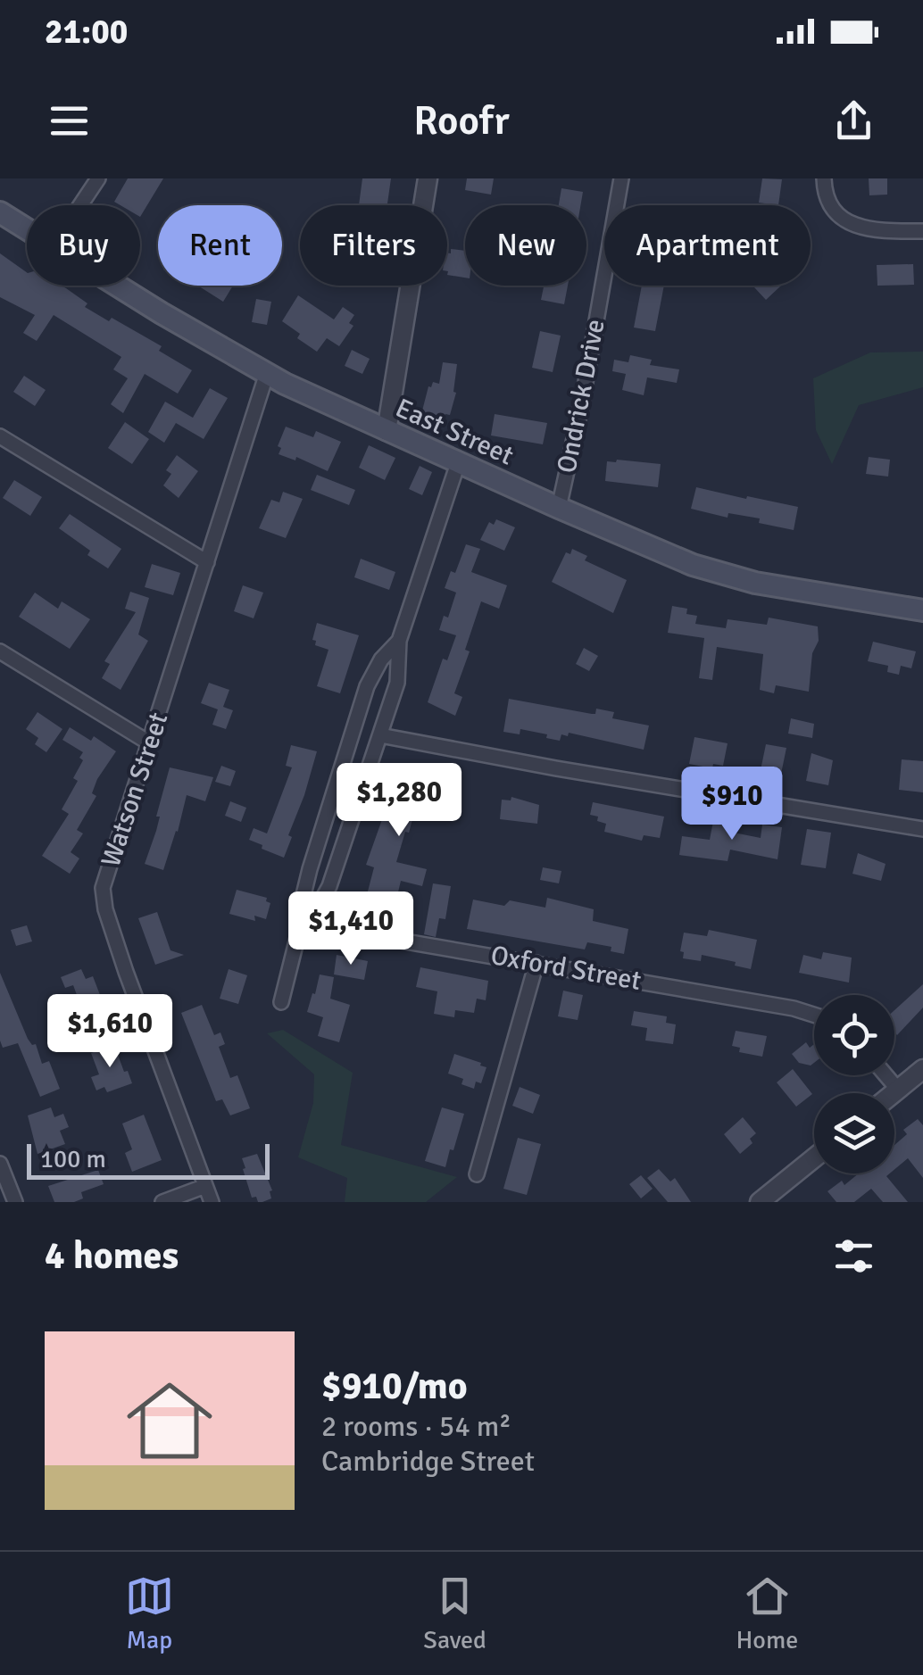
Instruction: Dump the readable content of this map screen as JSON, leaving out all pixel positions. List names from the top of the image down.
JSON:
{
  "streets": {
    "main road": ["East Street"],
    "street": ["Ondrick Drive", "Watson Street", "Oxford Street"]
  },
  "crossings": [
    ["Ondrick Drive", "East Street"],
    ["East Street", "Watson Street"]
  ],
  "scale_bar": "100 m",
  "page": {
    "status": "21:00",
    "header": "Roofr",
    "chip": [
      "Buy",
      "Rent",
      "Filters",
      "New",
      "Apartment"
    ],
    "price": [
      "$1,280",
      "$910",
      "$1,410",
      "$1,610"
    ],
    "scale": "100 m",
    "heading": "4 homes",
    "list": [
      {
        "name": "$910/mo",
        "note": "2 rooms · 54 m² · Cambridge Street"
      }
    ],
    "tabs": ["Map", "Saved", "Home"]
  }
}
